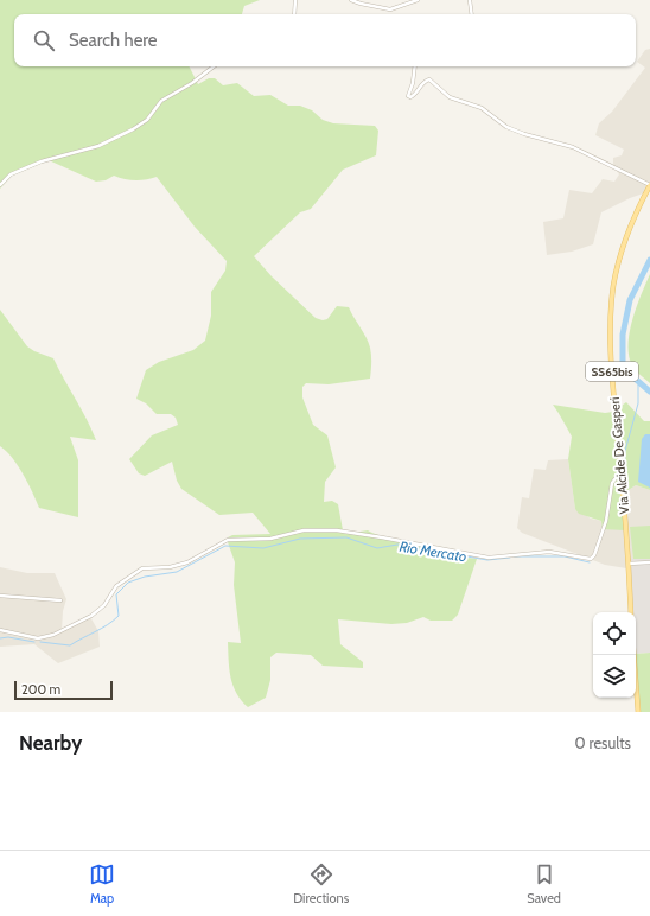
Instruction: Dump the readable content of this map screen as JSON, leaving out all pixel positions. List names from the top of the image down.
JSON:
{
  "streets": {
    "main road": ["SS65bis", "Via Alcide De Gasperi"]
  },
  "crossings": [
    ["SS65bis", "Via Alcide De Gasperi"]
  ],
  "water": ["Rio Mercato"],
  "scale_bar": "200 m",
  "page": {
    "search": "Search here",
    "scale": "200 m",
    "heading": ["Nearby", "0 results"],
    "nav": ["Map", "Directions", "Saved"]
  }
}
